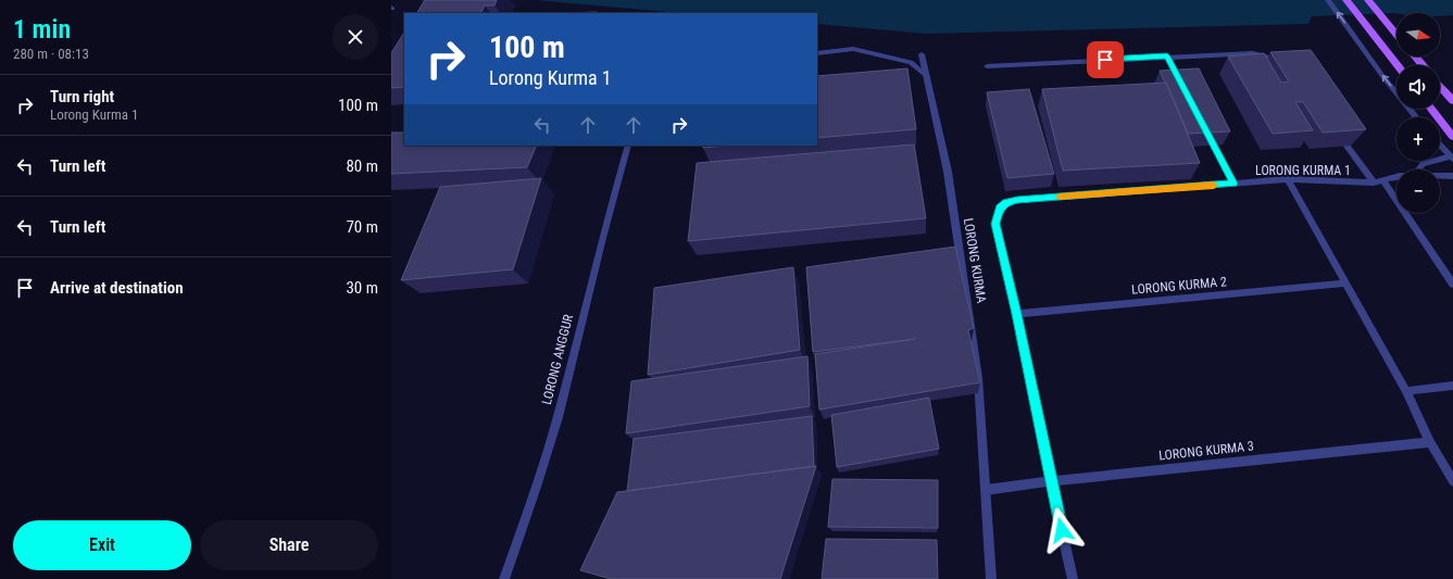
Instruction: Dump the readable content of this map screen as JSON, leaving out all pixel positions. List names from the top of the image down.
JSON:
{
  "streets": {
    "street": [
      "LORONG KURMA 1",
      "LORONG KURMA",
      "LORONG KURMA 2",
      "LORONG ANGGUR",
      "LORONG KURMA 3"
    ]
  },
  "crossings": [
    ["LORONG KURMA 1", "LORONG KURMA 2"],
    ["LORONG KURMA", "LORONG KURMA 3"]
  ],
  "north": "right",
  "page": {
    "heading": ["1 min", "280 m · 08:13"],
    "map_buttons": ["+", "−"],
    "turn": ["100 m", "Lorong Kurma 1"],
    "list": [
      {
        "name": "Turn right",
        "note": "Lorong Kurma 1",
        "value": "100 m"
      },
      {
        "name": "Turn left",
        "value": "80 m"
      },
      {
        "name": "Turn left",
        "value": "70 m"
      },
      {
        "name": "Arrive at destination",
        "value": "30 m"
      }
    ],
    "buttons": ["Exit", "Share"]
  }
}
